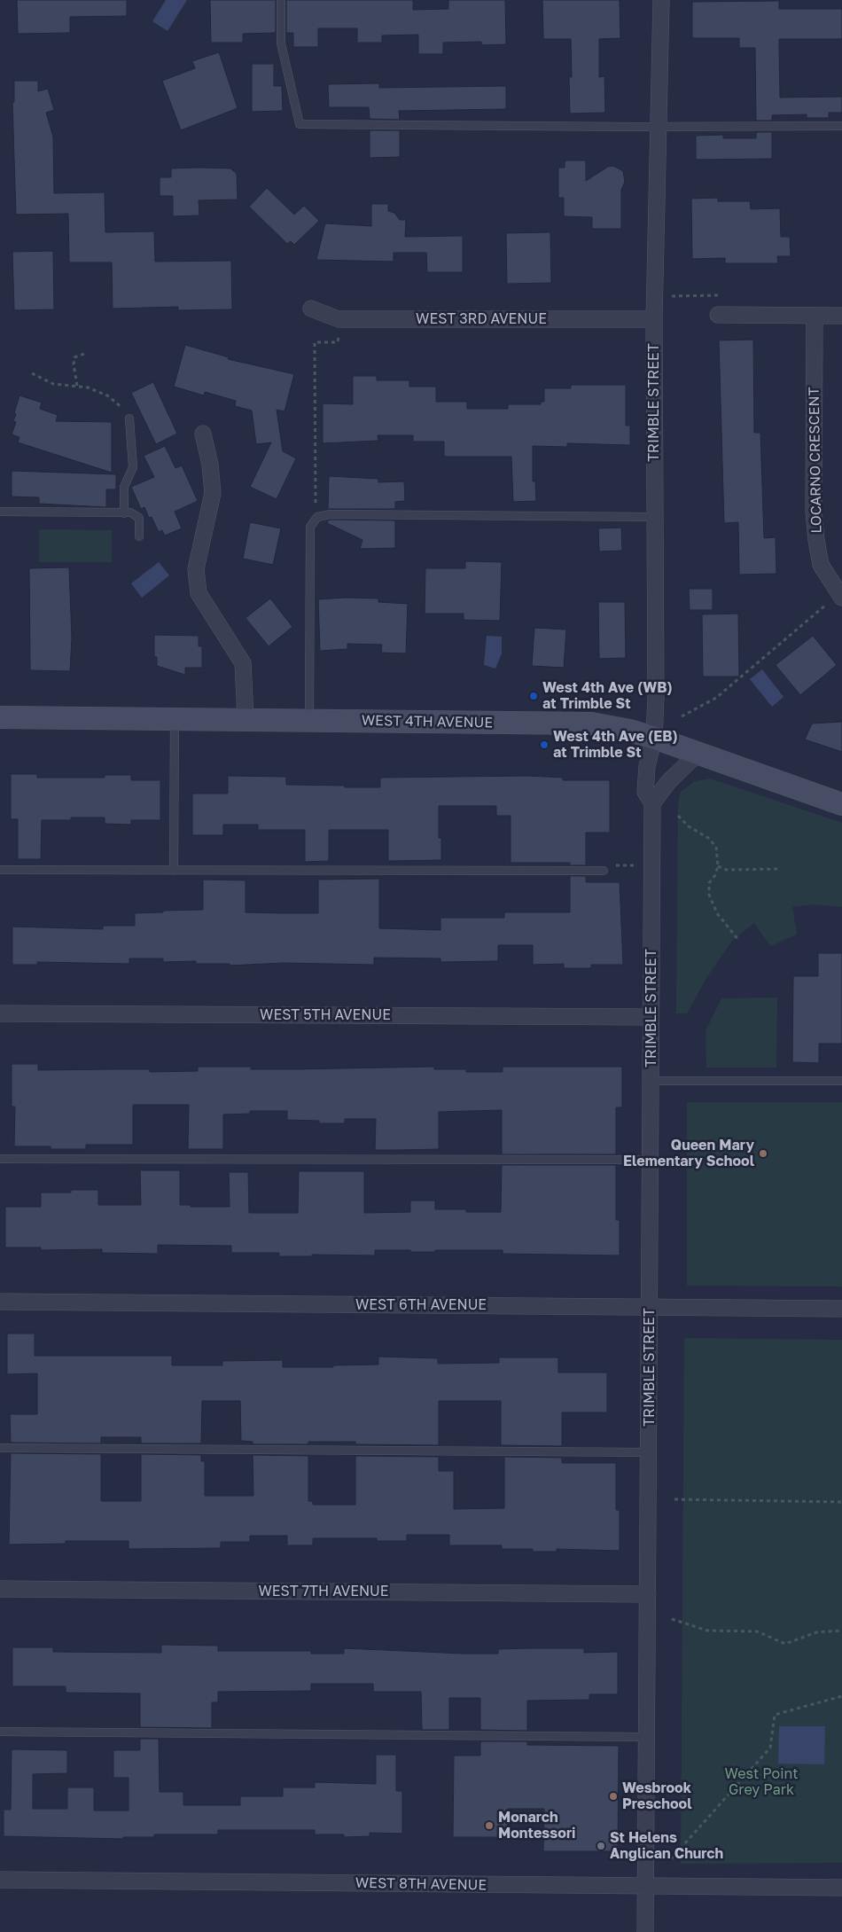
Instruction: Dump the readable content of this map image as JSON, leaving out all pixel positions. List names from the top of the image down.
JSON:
{
  "streets": {
    "main road": ["WEST 4TH AVENUE"],
    "street": [
      "WEST 3RD AVENUE",
      "TRIMBLE STREET",
      "LOCARNO CRESCENT",
      "WEST 5TH AVENUE",
      "WEST 6TH AVENUE",
      "WEST 7TH AVENUE",
      "WEST 8TH AVENUE"
    ]
  },
  "crossings": [
    ["WEST 3RD AVENUE", "TRIMBLE STREET"],
    ["TRIMBLE STREET", "WEST 4TH AVENUE"],
    ["TRIMBLE STREET", "WEST 5TH AVENUE"],
    ["TRIMBLE STREET", "WEST 6TH AVENUE"],
    ["TRIMBLE STREET", "WEST 7TH AVENUE"],
    ["TRIMBLE STREET", "WEST 8TH AVENUE"]
  ],
  "parks": ["West Point Grey Park"],
  "places": [
    "West 4th Ave (WB) at Trimble St",
    "West 4th Ave (EB) at Trimble St",
    "Queen Mary Elementary School",
    "Wesbrook Preschool",
    "Monarch Montessori",
    "St Helens Anglican Church"
  ]
}
